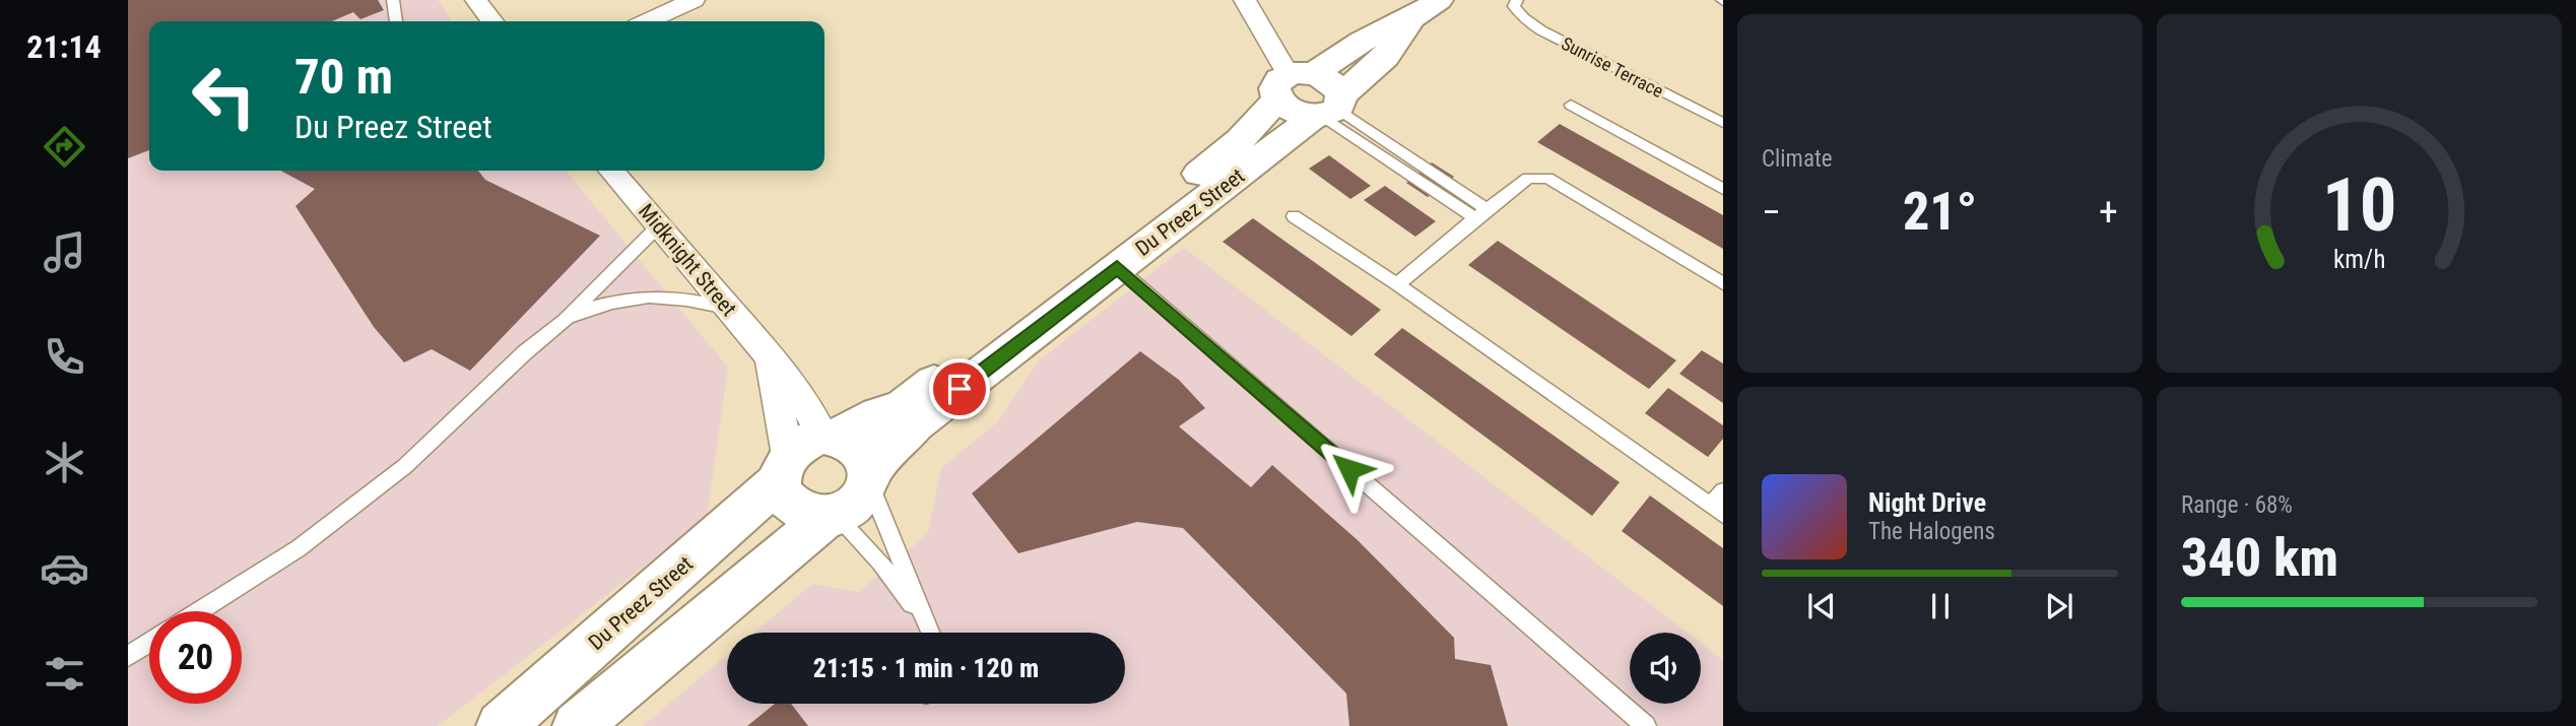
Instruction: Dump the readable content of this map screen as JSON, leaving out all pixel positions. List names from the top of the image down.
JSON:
{
  "streets": {
    "street": ["Du Preez Street", "Midknight Street"],
    "lane": ["Sunrise Terrace"]
  },
  "crossings": [
    ["Du Preez Street", "Midknight Street"]
  ],
  "page": {
    "tabs": "21:14",
    "tile": [
      "Climate",
      ["Range · 68%", "340 km"]
    ],
    "turn": ["70 m", "Du Preez Street"],
    "heat": ["−", "21°", "+"],
    "song": ["Night Drive", "The Halogens"],
    "limit": "20",
    "trip": "21:15 · 1 min · 120 m",
    "gauge": ["10", "km/h"]
  }
}
